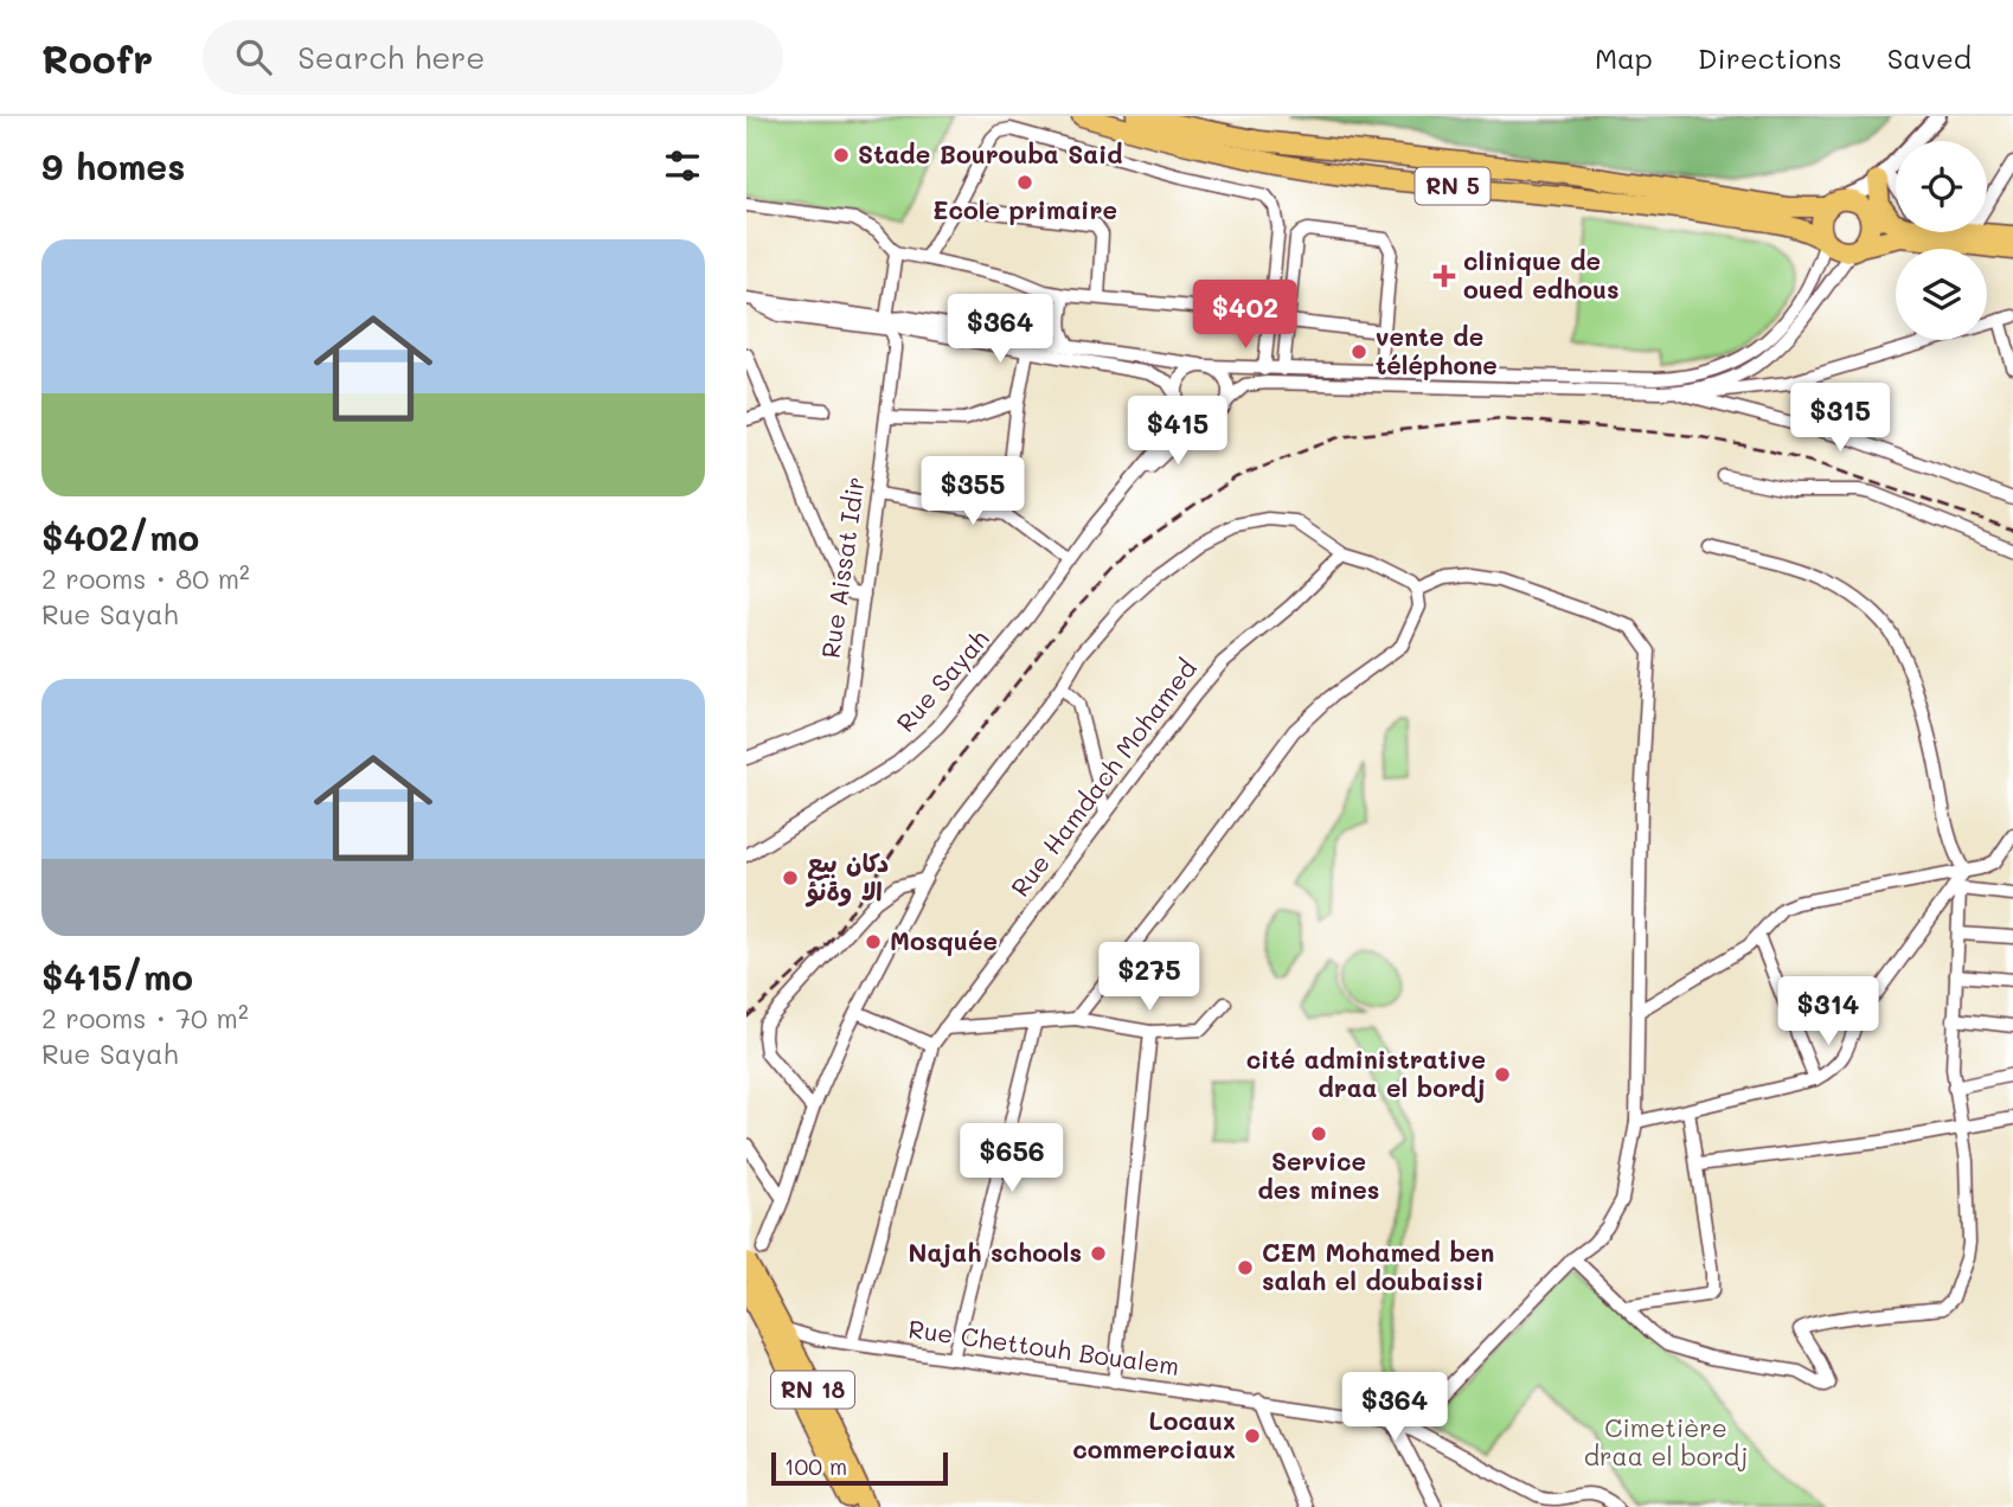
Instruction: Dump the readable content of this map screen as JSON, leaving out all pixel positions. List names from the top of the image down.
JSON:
{
  "streets": {
    "main road": ["RN 5", "RN 18"],
    "street": [
      "Rue Aissat Idir",
      "Rue Sayah",
      "Rue Hamdach Mohamed",
      "Rue Chettouh Boualem"
    ]
  },
  "crossings": [
    ["Rue Hamdach Mohamed", "Rue Chettouh Boualem"],
    ["Rue Chettouh Boualem", "RN 18"]
  ],
  "parks": ["Cimetière draa el bordj"],
  "places": {
    "other": [
      "Stade Bourouba Said",
      "Ecole primaire",
      "vente de téléphone",
      "دكان بيع الا وةنؤ",
      "Mosquée",
      "cité administrative draa el bordj",
      "Service des mines",
      "Najah schools",
      "CEM Mohamed ben salah el doubaissi",
      "Locaux commerciaux"
    ],
    "health": ["clinique de oued edhous"]
  },
  "scale_bar": "100 m",
  "page": {
    "header": "Roofr",
    "search": "Search here",
    "nav": ["Map", "Directions", "Saved"],
    "heading": "9 homes",
    "list": [
      {
        "name": "$402/mo",
        "note": "2 rooms · 80 m² · Rue Sayah"
      },
      {
        "name": "$415/mo",
        "note": "2 rooms · 70 m² · Rue Sayah"
      }
    ],
    "price": [
      "$402",
      "$364",
      "$315",
      "$415",
      "$355",
      "$275",
      "$314",
      "$656",
      "$364"
    ],
    "scale": "100 m"
  }
}
